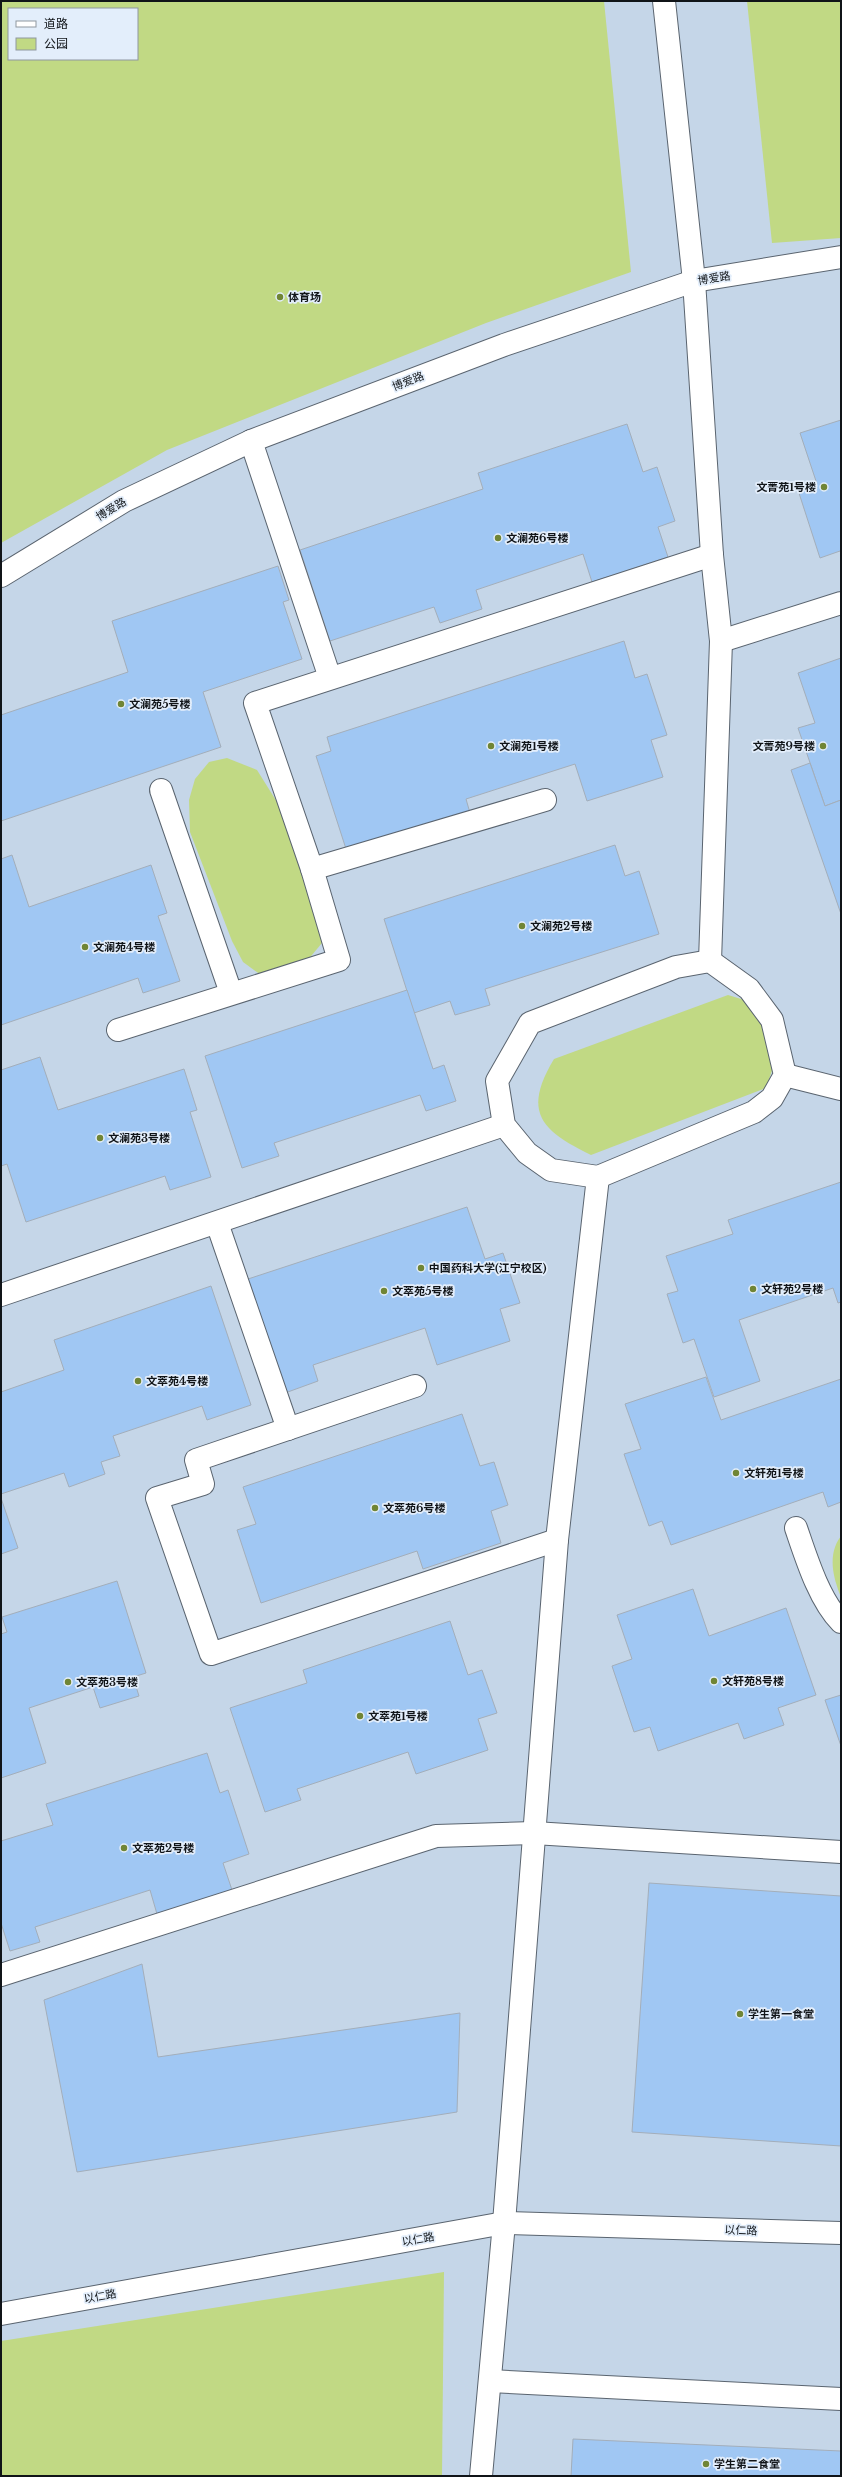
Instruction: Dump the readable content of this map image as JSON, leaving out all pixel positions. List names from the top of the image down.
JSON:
{
  "streets": {
    "street": ["博爱路", "以仁路"]
  },
  "places": [
    "体育场",
    "文菁苑1号楼",
    "文澜苑6号楼",
    "文澜苑5号楼",
    "文澜苑1号楼",
    "文菁苑9号楼",
    "文澜苑2号楼",
    "文澜苑4号楼",
    "文澜苑3号楼",
    "中国药科大学(江宁校区)",
    "文轩苑2号楼",
    "文萃苑5号楼",
    "文萃苑4号楼",
    "文轩苑1号楼",
    "文萃苑6号楼",
    "文轩苑8号楼",
    "文萃苑3号楼",
    "文萃苑1号楼",
    "文萃苑2号楼",
    "学生第一食堂",
    "学生第二食堂"
  ],
  "legend": ["道路", "公园"]
}
